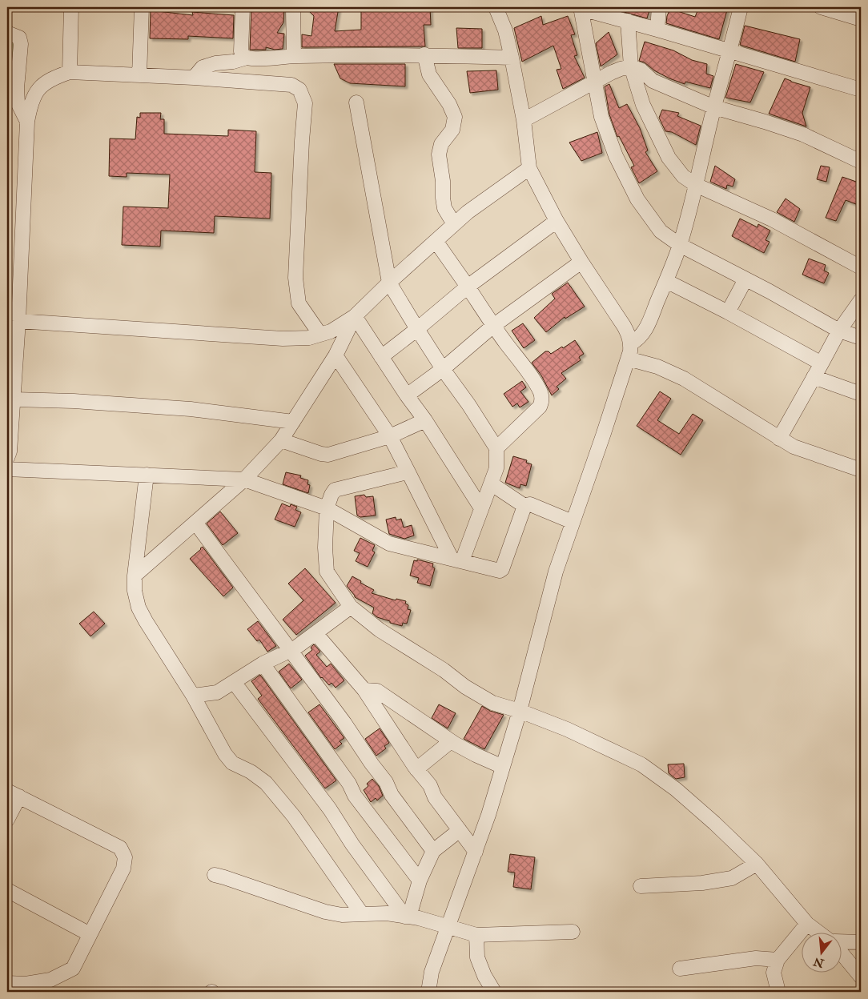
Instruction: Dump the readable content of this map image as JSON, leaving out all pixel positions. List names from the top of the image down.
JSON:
{
  "north": "bottom"
}
